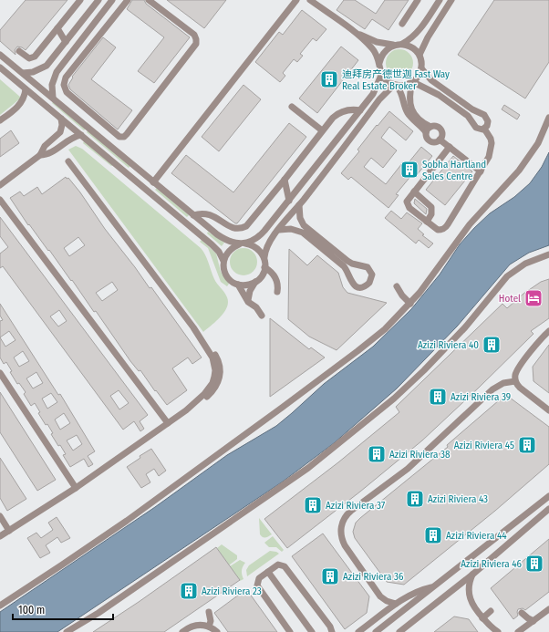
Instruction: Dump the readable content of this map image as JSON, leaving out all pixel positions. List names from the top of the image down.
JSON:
{
  "places": {
    "building": [
      "迪拜房产德世迦 Fast Way Real Estate Broker",
      "Sobha Hartland Sales Centre",
      "Azizi Riviera 40",
      "Azizi Riviera 39",
      "Azizi Riviera 45",
      "Azizi Riviera 38",
      "Azizi Riviera 43",
      "Azizi Riviera 37",
      "Azizi Riviera 44",
      "Azizi Riviera 46",
      "Azizi Riviera 36",
      "Azizi Riviera 23"
    ],
    "hotel": ["Hotel"]
  },
  "scale_bar": "100 m"
}
